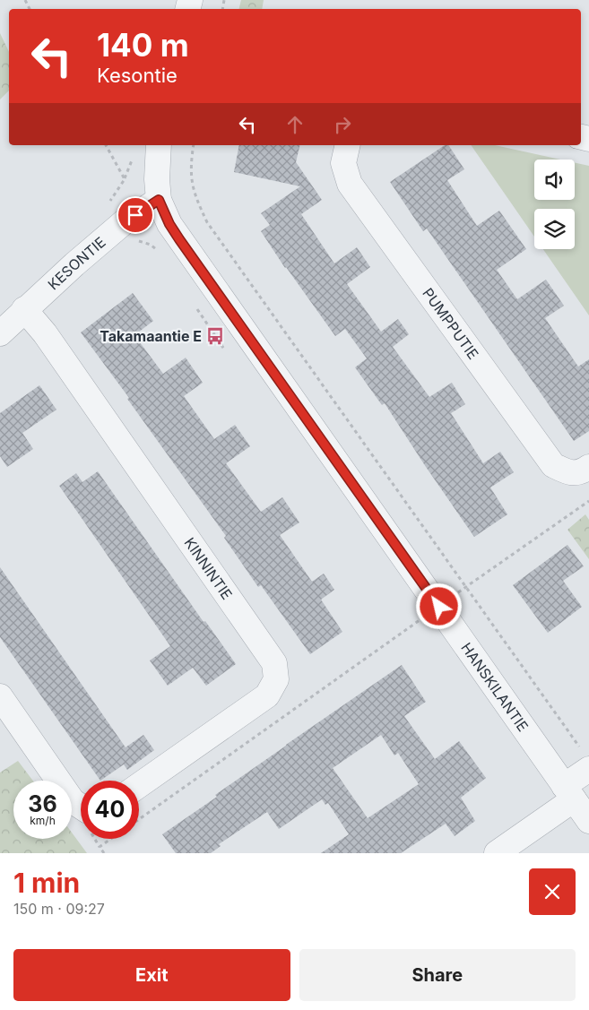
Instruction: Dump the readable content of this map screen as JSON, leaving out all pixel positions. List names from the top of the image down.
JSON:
{
  "streets": {
    "street": [
      "KESONTIE",
      "PUMPPUTIE",
      "KINNINTIE",
      "HANSKILANTIE"
    ]
  },
  "crossings": [
    ["KESONTIE", "KINNINTIE"],
    ["KESONTIE", "HANSKILANTIE"]
  ],
  "places": {
    "bus stop": ["Takamaantie E"]
  },
  "page": {
    "turn": ["140 m", "Kesontie"],
    "speed": "36 km/h",
    "limit": "40",
    "heading": ["1 min", "150 m · 09:27"],
    "buttons": ["Exit", "Share"]
  }
}
